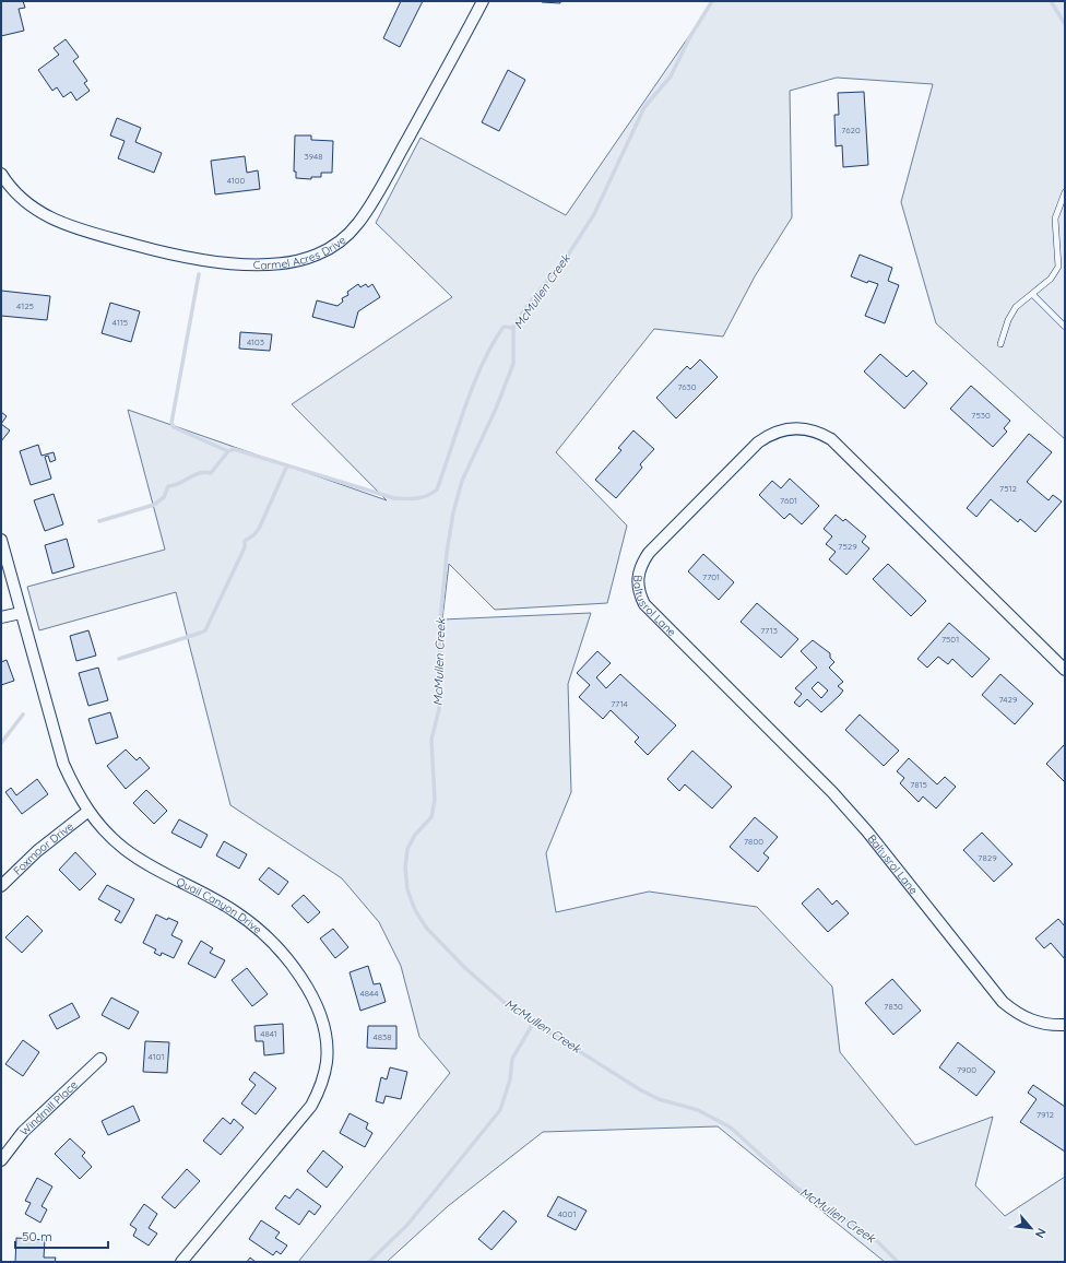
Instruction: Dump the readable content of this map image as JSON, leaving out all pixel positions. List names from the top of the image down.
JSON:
{
  "streets": {
    "street": [
      "Carmel Acres Drive",
      "Baltusrol Lane",
      "Foxmoor Drive",
      "Quail Canyon Drive",
      "Windmill Place"
    ]
  },
  "crossings": [
    ["Foxmoor Drive", "Quail Canyon Drive"]
  ],
  "water": ["McMullen Creek"],
  "house_numbers": [
    "7620",
    "3948",
    "4100",
    "4125",
    "4115",
    "4103",
    "7630",
    "7530",
    "7512",
    "7601",
    "7529",
    "7701",
    "7713",
    "7501",
    "7429",
    "7714",
    "7815",
    "7800",
    "7829",
    "4844",
    "7830",
    "4841",
    "4838",
    "4101",
    "7900",
    "7912",
    "4001"
  ],
  "scale_bar": "50 m",
  "north": "bottom right"
}
